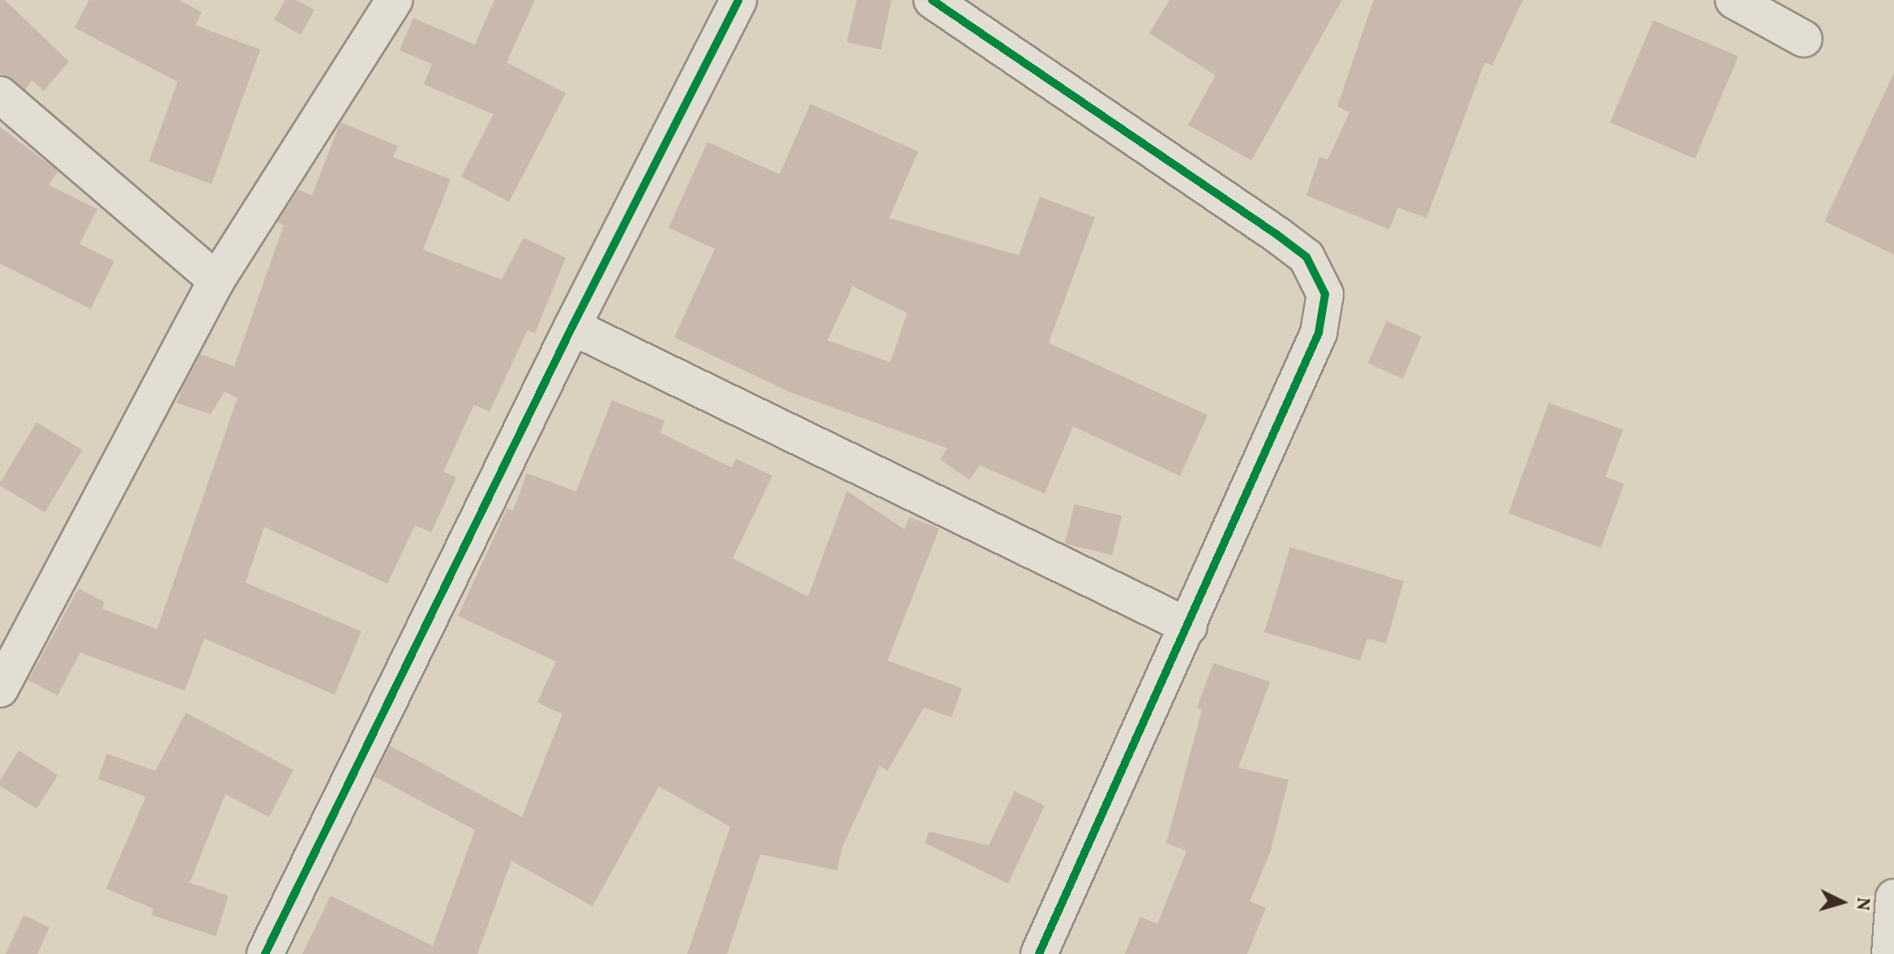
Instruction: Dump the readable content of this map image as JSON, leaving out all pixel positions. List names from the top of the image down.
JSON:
{
  "north": "right"
}
